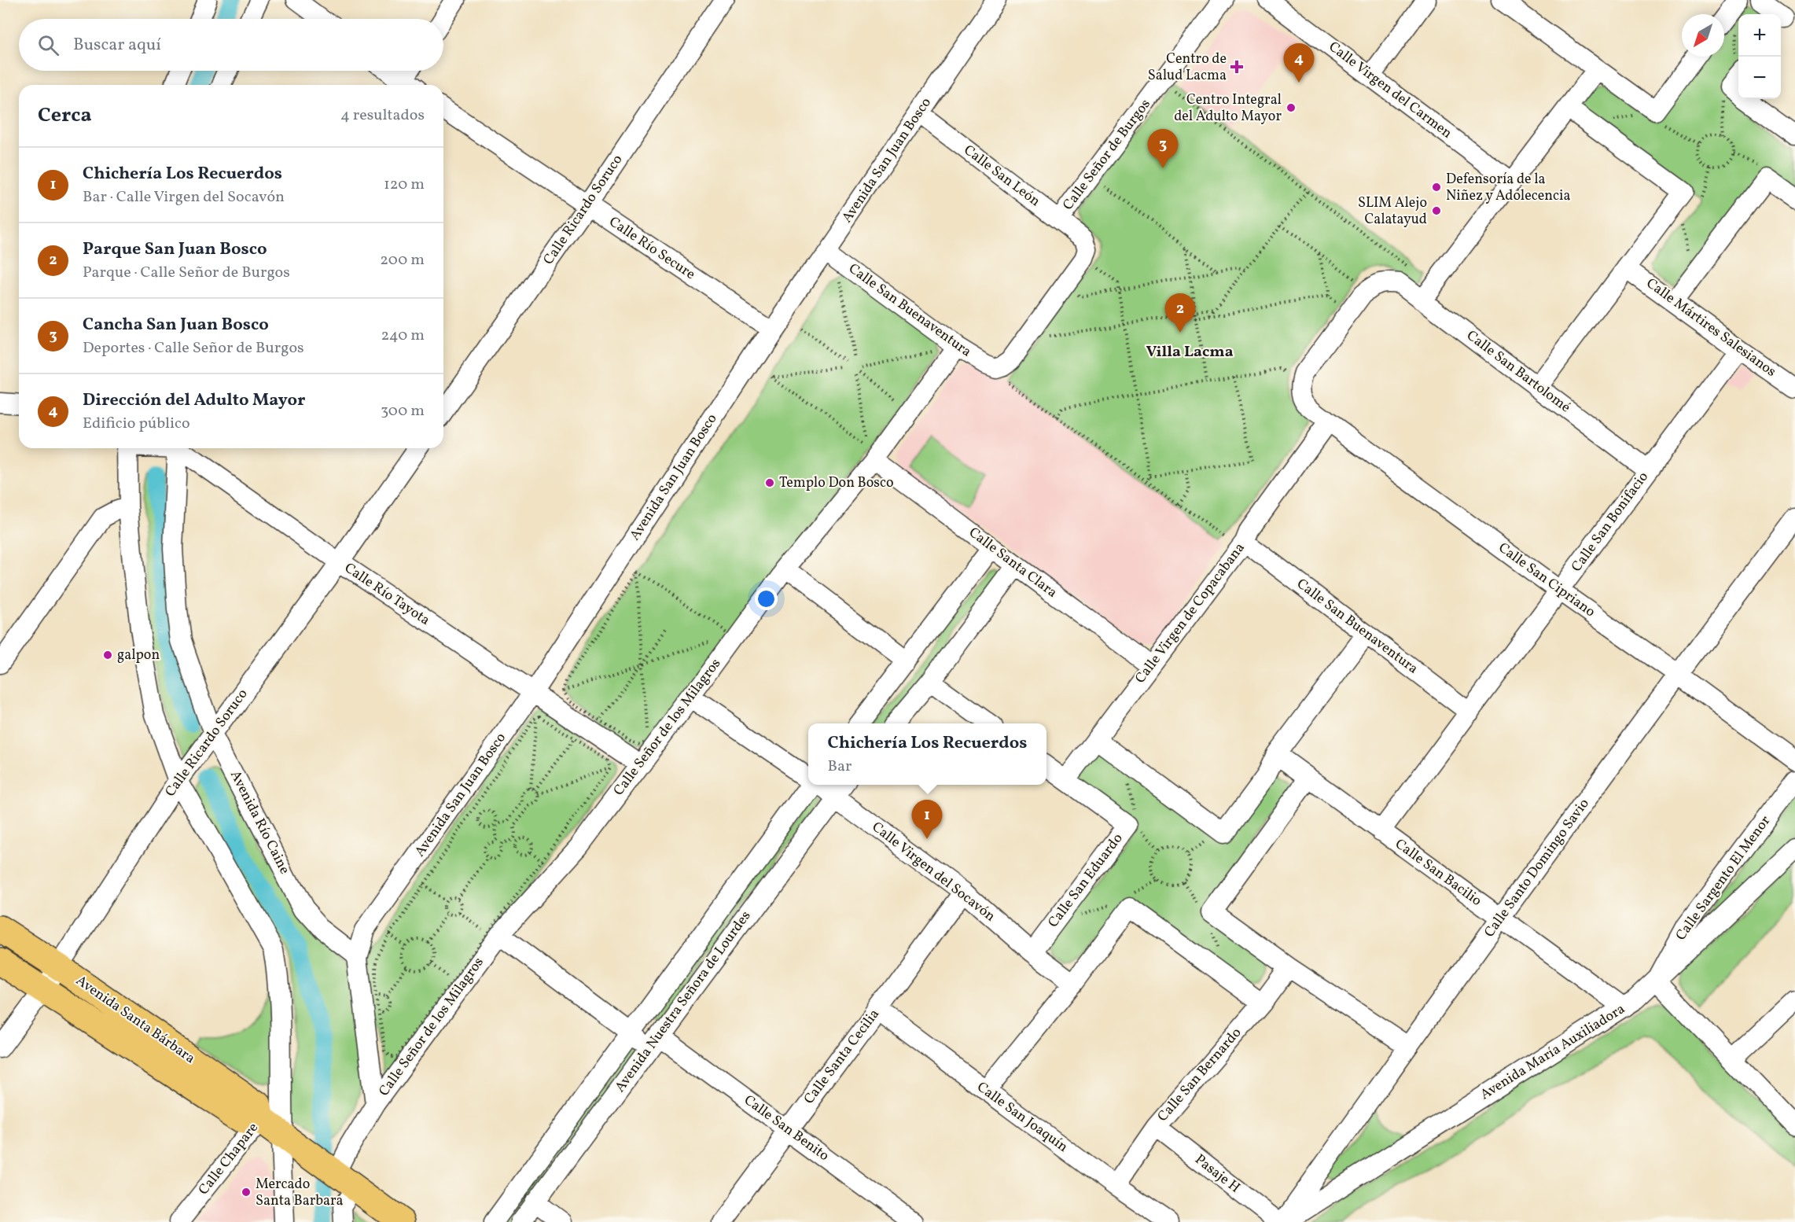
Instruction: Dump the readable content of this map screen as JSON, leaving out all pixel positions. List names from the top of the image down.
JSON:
{
  "streets": {
    "highway": ["Avenida Santa Bárbara"],
    "street": [
      "Calle Virgen del Carmen",
      "Calle Señor de Burgos",
      "Avenida San Juan Bosco",
      "Calle San León",
      "Calle Ricardo Soruco",
      "Calle Río Secure",
      "Calle San Buenaventura",
      "Calle Mártires Salesianos",
      "Calle San Bartolomé",
      "Calle San Bonifacio",
      "Calle Santa Clara",
      "Calle San Cipriano",
      "Calle Río Tayota",
      "Calle Virgen de Copacabana",
      "Calle Señor de los Milagros",
      "Avenida Río Caine",
      "Calle Santo Domingo Savio",
      "Calle Virgen del Socavón",
      "Calle San Bacilio",
      "Calle Sargento El Menor",
      "Calle San Eduardo",
      "Avenida Nuestra Señora de Lourdes",
      "Avenida María Auxiliadora",
      "Calle Santa Cecilia",
      "Calle San Bernardo",
      "Calle San Joaquín",
      "Calle San Benito",
      "Calle Chapare",
      "Pasaje H"
    ]
  },
  "crossings": [
    ["Calle Señor de Burgos", "Calle San León"],
    ["Avenida San Juan Bosco", "Calle San León"],
    ["Avenida San Juan Bosco", "Calle Río Secure"],
    ["Avenida San Juan Bosco", "Calle San Buenaventura"],
    ["Avenida San Juan Bosco", "Calle Río Tayota"],
    ["Avenida San Juan Bosco", "Avenida Río Caine"],
    ["Calle Ricardo Soruco", "Calle Río Secure"],
    ["Calle Ricardo Soruco", "Calle Río Tayota"],
    ["Calle Ricardo Soruco", "Avenida Río Caine"],
    ["Calle Ricardo Soruco", "Avenida Santa Bárbara"],
    ["Calle San Buenaventura", "Calle San Bonifacio"],
    ["Calle San Buenaventura", "Calle Virgen de Copacabana"],
    ["Calle San Buenaventura", "Calle Señor de los Milagros"],
    ["Calle Mártires Salesianos", "Calle San Bonifacio"],
    ["Calle San Bartolomé", "Calle San Bonifacio"],
    ["Calle San Bonifacio", "Calle San Cipriano"],
    ["Calle San Bonifacio", "Calle San Bacilio"],
    ["Calle Santa Clara", "Calle Virgen de Copacabana"],
    ["Calle Santa Clara", "Calle Señor de los Milagros"],
    ["Calle San Cipriano", "Calle Virgen de Copacabana"],
    ["Calle San Cipriano", "Calle Santo Domingo Savio"],
    ["Calle Río Tayota", "Calle Señor de los Milagros"],
    ["Calle Virgen de Copacabana", "Calle San Eduardo"],
    ["Calle Señor de los Milagros", "Calle Virgen del Socavón"],
    ["Calle Señor de los Milagros", "Calle San Benito"],
    ["Calle Santo Domingo Savio", "Calle San Bacilio"],
    ["Calle Santo Domingo Savio", "Avenida María Auxiliadora"],
    ["Calle Virgen del Socavón", "Calle San Eduardo"],
    ["Calle Virgen del Socavón", "Avenida Nuestra Señora de Lourdes"],
    ["Calle Virgen del Socavón", "Calle Santa Cecilia"],
    ["Calle San Bacilio", "Avenida María Auxiliadora"],
    ["Calle Sargento El Menor", "Avenida María Auxiliadora"],
    ["Avenida Nuestra Señora de Lourdes", "Calle San Benito"],
    ["Avenida Santa Bárbara", "Calle Chapare"],
    ["Calle Santa Cecilia", "Calle San Joaquín"],
    ["Calle Santa Cecilia", "Calle San Benito"],
    ["Calle San Bernardo", "Calle San Joaquín"],
    ["Calle San Bernardo", "Pasaje H"]
  ],
  "districts": ["Villa Lacma"],
  "places": {
    "health": ["Centro de Salud Lacma"],
    "other": [
      "Centro Integral del Adulto Mayor",
      "Defensoría de la Niñez y Adolecencia",
      "SLIM Alejo Calatayud",
      "Templo Don Bosco",
      "galpon",
      "Mercado Santa Barbara"
    ]
  },
  "north": "bottom left",
  "page": {
    "map_buttons": ["+", "−"],
    "search": "Buscar aquí",
    "pins": [
      "4",
      "3",
      "2",
      "1"
    ],
    "heading": ["Cerca", "4 resultados"],
    "list": [
      {
        "mark": "1",
        "name": "Chichería Los Recuerdos",
        "note": "Bar · Calle Virgen del Socavón",
        "value": "120 m"
      },
      {
        "mark": "2",
        "name": "Parque San Juan Bosco",
        "note": "Parque · Calle Señor de Burgos",
        "value": "200 m"
      },
      {
        "mark": "3",
        "name": "Cancha San Juan Bosco",
        "note": "Deportes · Calle Señor de Burgos",
        "value": "240 m"
      },
      {
        "mark": "4",
        "name": "Dirección del Adulto Mayor",
        "note": "Edificio público",
        "value": "300 m"
      }
    ],
    "popup": ["Chichería Los Recuerdos", "Bar"]
  }
}
